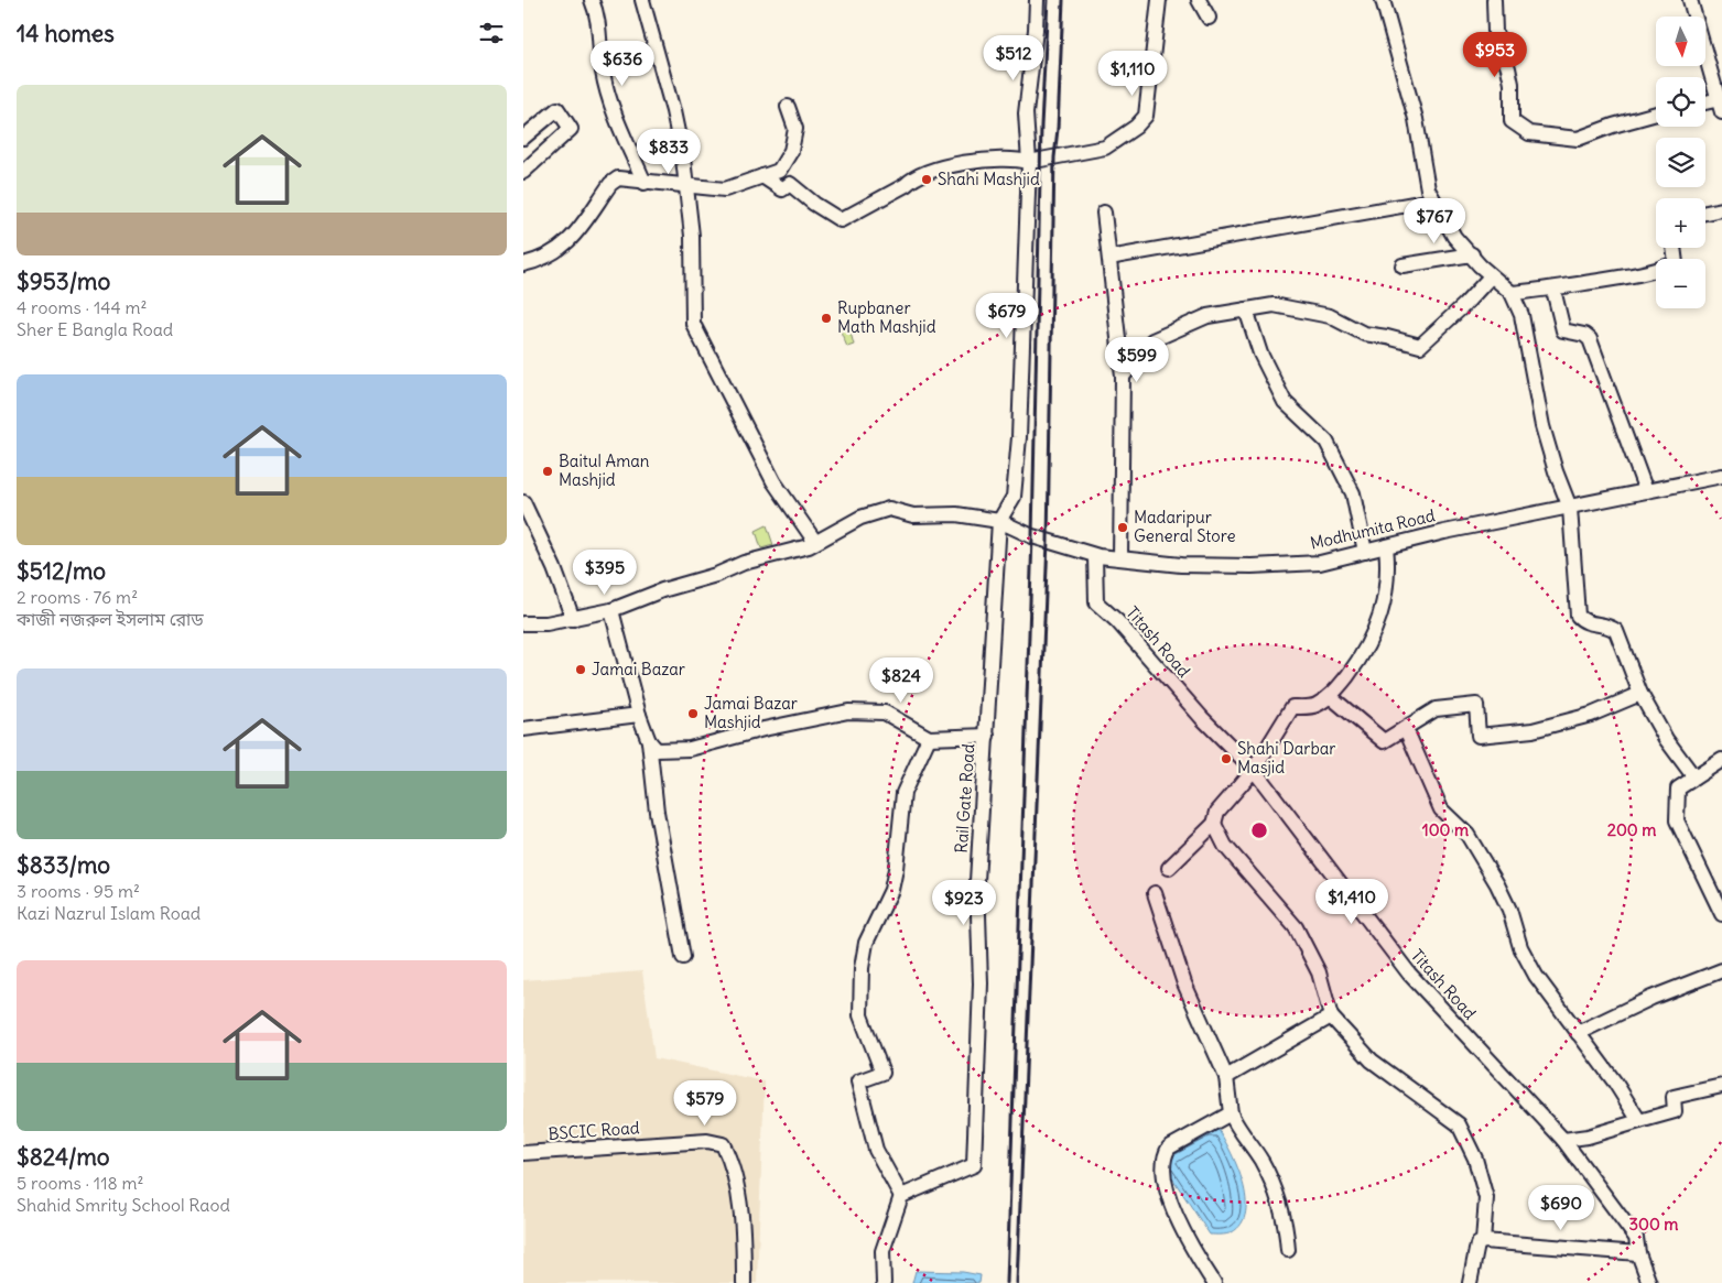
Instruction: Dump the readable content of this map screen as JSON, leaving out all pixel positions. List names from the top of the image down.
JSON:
{
  "streets": {
    "street": [
      "Modhumita Road",
      "Titash Road",
      "Rail Gate Road",
      "BSCIC Road"
    ]
  },
  "crossings": [
    ["Modhumita Road", "Titash Road"],
    ["Modhumita Road", "Rail Gate Road"]
  ],
  "places": [
    "Shahi Mashjid",
    "Rupbaner Math Mashjid",
    "Baitul Aman Mashjid",
    "Madaripur General Store",
    "Jamai Bazar",
    "Jamai Bazar Mashjid",
    "Shahi Darbar Masjid"
  ],
  "north": "bottom",
  "page": {
    "heading": "14 homes",
    "map_buttons": ["+", "−"],
    "price": [
      "$953",
      "$512",
      "$636",
      "$1,110",
      "$833",
      "$767",
      "$679",
      "$599",
      "$395",
      "$824",
      "$1,410",
      "$923",
      "$579",
      "$690"
    ],
    "list": [
      {
        "name": "$953/mo",
        "note": "4 rooms · 144 m² · Sher E Bangla Road"
      },
      {
        "name": "$512/mo",
        "note": "2 rooms · 76 m² · কাজী নজরুল ইসলাম রোড"
      },
      {
        "name": "$833/mo",
        "note": "3 rooms · 95 m² · Kazi Nazrul Islam Road"
      },
      {
        "name": "$824/mo",
        "note": "5 rooms · 118 m² · Shahid Smrity School Raod"
      }
    ]
  },
  "rings": ["100 m", "200 m", "300 m"]
}
